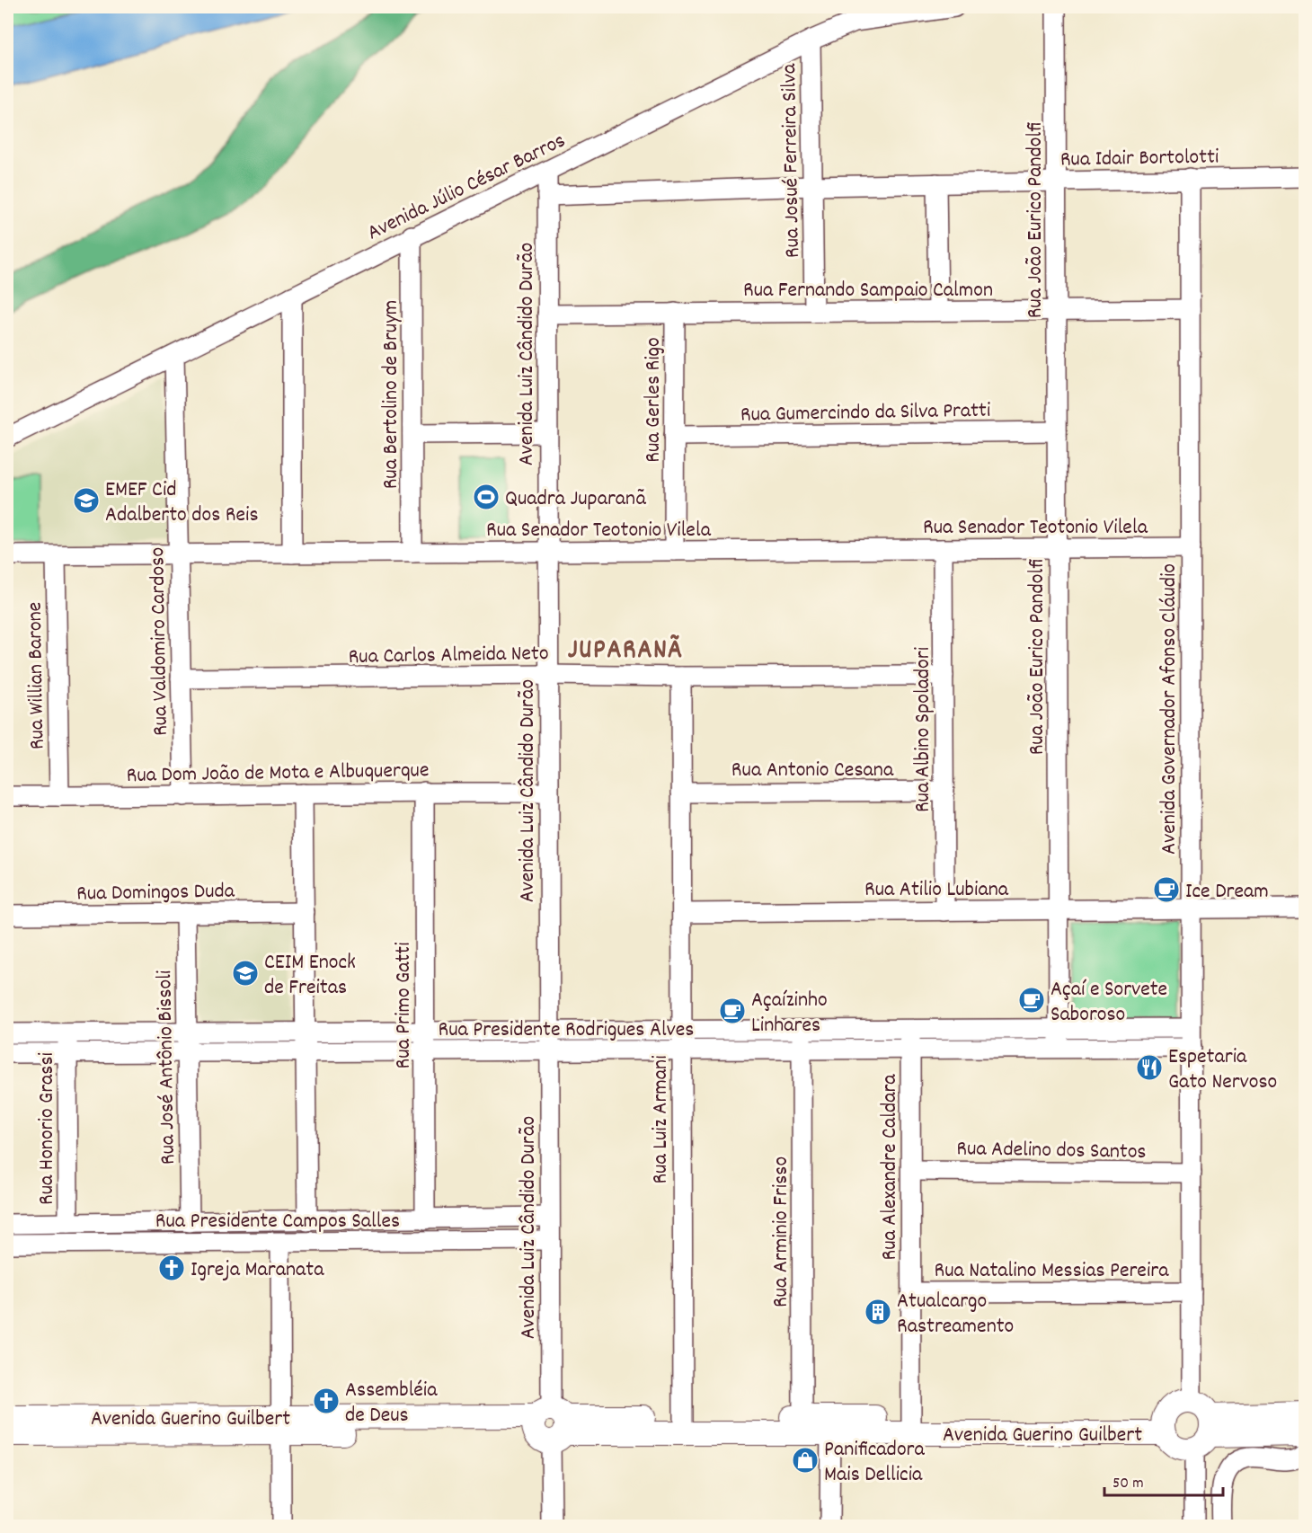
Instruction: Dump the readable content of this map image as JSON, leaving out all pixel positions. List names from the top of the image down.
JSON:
{
  "streets": {
    "main road": ["Avenida Guerino Guilbert"],
    "street": [
      "Rua Idair Bortolotti",
      "Rua Josué Ferreira Silva",
      "Avenida Júlio César Barros",
      "Rua João Eurico Pandolfi",
      "Rua Fernando Sampaio Calmon",
      "Avenida Luiz Cândido Durão",
      "Rua Bertolino de Bruym",
      "Rua Gerles Rigo",
      "Rua Gumercindo da Silva Pratti",
      "Rua Senador Teotonio Vilela",
      "Rua Valdomiro Cardoso",
      "Rua Carlos Almeida Neto",
      "Rua Willian Barone",
      "Avenida Governador Afonso Cláudio",
      "Rua Albino Spoladori",
      "Rua Antonio Cesana",
      "Rua Dom João de Mota e Albuquerque",
      "Rua Atilio Lubiana",
      "Rua Domingos Duda",
      "Rua Primo Gatti",
      "Rua Presidente Rodrigues Alves",
      "Rua José Antônio Bissoli",
      "Rua Luiz Armani",
      "Rua Honorio Grassi",
      "Rua Adelino dos Santos",
      "Rua Alexandre Caldara",
      "Rua Presidente Campos Salles",
      "Rua Arminio Frisso",
      "Rua Natalino Messias Pereira"
    ]
  },
  "crossings": [
    ["Rua Idair Bortolotti", "Rua Josué Ferreira Silva"],
    ["Rua Idair Bortolotti", "Rua João Eurico Pandolfi"],
    ["Rua Idair Bortolotti", "Avenida Luiz Cândido Durão"],
    ["Rua Idair Bortolotti", "Avenida Governador Afonso Cláudio"],
    ["Rua Josué Ferreira Silva", "Avenida Júlio César Barros"],
    ["Rua Josué Ferreira Silva", "Rua Fernando Sampaio Calmon"],
    ["Avenida Júlio César Barros", "Avenida Luiz Cândido Durão"],
    ["Avenida Júlio César Barros", "Rua Bertolino de Bruym"],
    ["Avenida Júlio César Barros", "Rua Valdomiro Cardoso"],
    ["Rua João Eurico Pandolfi", "Rua Fernando Sampaio Calmon"],
    ["Rua João Eurico Pandolfi", "Rua Gumercindo da Silva Pratti"],
    ["Rua João Eurico Pandolfi", "Rua Senador Teotonio Vilela"],
    ["Rua João Eurico Pandolfi", "Rua Atilio Lubiana"],
    ["Rua João Eurico Pandolfi", "Rua Presidente Rodrigues Alves"],
    ["Rua Fernando Sampaio Calmon", "Avenida Luiz Cândido Durão"],
    ["Rua Fernando Sampaio Calmon", "Rua Gerles Rigo"],
    ["Rua Fernando Sampaio Calmon", "Avenida Governador Afonso Cláudio"],
    ["Avenida Luiz Cândido Durão", "Rua Senador Teotonio Vilela"],
    ["Avenida Luiz Cândido Durão", "Rua Carlos Almeida Neto"],
    ["Avenida Luiz Cândido Durão", "Rua Dom João de Mota e Albuquerque"],
    ["Avenida Luiz Cândido Durão", "Rua Presidente Rodrigues Alves"],
    ["Avenida Luiz Cândido Durão", "Rua Presidente Campos Salles"],
    ["Avenida Luiz Cândido Durão", "Avenida Guerino Guilbert"],
    ["Rua Bertolino de Bruym", "Rua Senador Teotonio Vilela"],
    ["Rua Gerles Rigo", "Rua Gumercindo da Silva Pratti"],
    ["Rua Gerles Rigo", "Rua Senador Teotonio Vilela"],
    ["Rua Senador Teotonio Vilela", "Rua Valdomiro Cardoso"],
    ["Rua Senador Teotonio Vilela", "Rua Willian Barone"],
    ["Rua Senador Teotonio Vilela", "Avenida Governador Afonso Cláudio"],
    ["Rua Senador Teotonio Vilela", "Rua Albino Spoladori"],
    ["Rua Valdomiro Cardoso", "Rua Carlos Almeida Neto"],
    ["Rua Valdomiro Cardoso", "Rua Dom João de Mota e Albuquerque"],
    ["Rua Carlos Almeida Neto", "Rua Albino Spoladori"],
    ["Rua Carlos Almeida Neto", "Rua Luiz Armani"],
    ["Rua Willian Barone", "Rua Dom João de Mota e Albuquerque"],
    ["Avenida Governador Afonso Cláudio", "Rua Atilio Lubiana"],
    ["Avenida Governador Afonso Cláudio", "Rua Presidente Rodrigues Alves"],
    ["Avenida Governador Afonso Cláudio", "Rua Adelino dos Santos"],
    ["Avenida Governador Afonso Cláudio", "Rua Natalino Messias Pereira"],
    ["Avenida Governador Afonso Cláudio", "Avenida Guerino Guilbert"],
    ["Rua Albino Spoladori", "Rua Antonio Cesana"],
    ["Rua Albino Spoladori", "Rua Atilio Lubiana"],
    ["Rua Antonio Cesana", "Rua Luiz Armani"],
    ["Rua Dom João de Mota e Albuquerque", "Rua Primo Gatti"],
    ["Rua Atilio Lubiana", "Rua Luiz Armani"],
    ["Rua Domingos Duda", "Rua José Antônio Bissoli"],
    ["Rua Primo Gatti", "Rua Presidente Rodrigues Alves"],
    ["Rua Primo Gatti", "Rua Presidente Campos Salles"],
    ["Rua Presidente Rodrigues Alves", "Rua José Antônio Bissoli"],
    ["Rua Presidente Rodrigues Alves", "Rua Luiz Armani"],
    ["Rua Presidente Rodrigues Alves", "Rua Honorio Grassi"],
    ["Rua Presidente Rodrigues Alves", "Rua Alexandre Caldara"],
    ["Rua Presidente Rodrigues Alves", "Rua Arminio Frisso"],
    ["Rua José Antônio Bissoli", "Rua Presidente Campos Salles"],
    ["Rua Luiz Armani", "Avenida Guerino Guilbert"],
    ["Rua Honorio Grassi", "Rua Presidente Campos Salles"],
    ["Rua Adelino dos Santos", "Rua Alexandre Caldara"],
    ["Rua Alexandre Caldara", "Rua Natalino Messias Pereira"],
    ["Rua Alexandre Caldara", "Avenida Guerino Guilbert"],
    ["Rua Arminio Frisso", "Avenida Guerino Guilbert"]
  ],
  "districts": ["JUPARANÃ"],
  "places": {
    "sports": ["Quadra Juparanã"],
    "school or university": ["EMEF Cid Adalberto dos Reis", "CEIM Enock de Freitas"],
    "cafe": ["Ice Dream", "Açaí e Sorvete Saboroso", "Açaízinho Linhares"],
    "restaurant": ["Espetaria Gato Nervoso"],
    "church": ["Igreja Maranata", "Assembléia de Deus"],
    "building": ["Atualcargo Rastreamento"],
    "shop": ["Panificadora Mais Dellicia"]
  },
  "scale_bar": "50 m"
}
